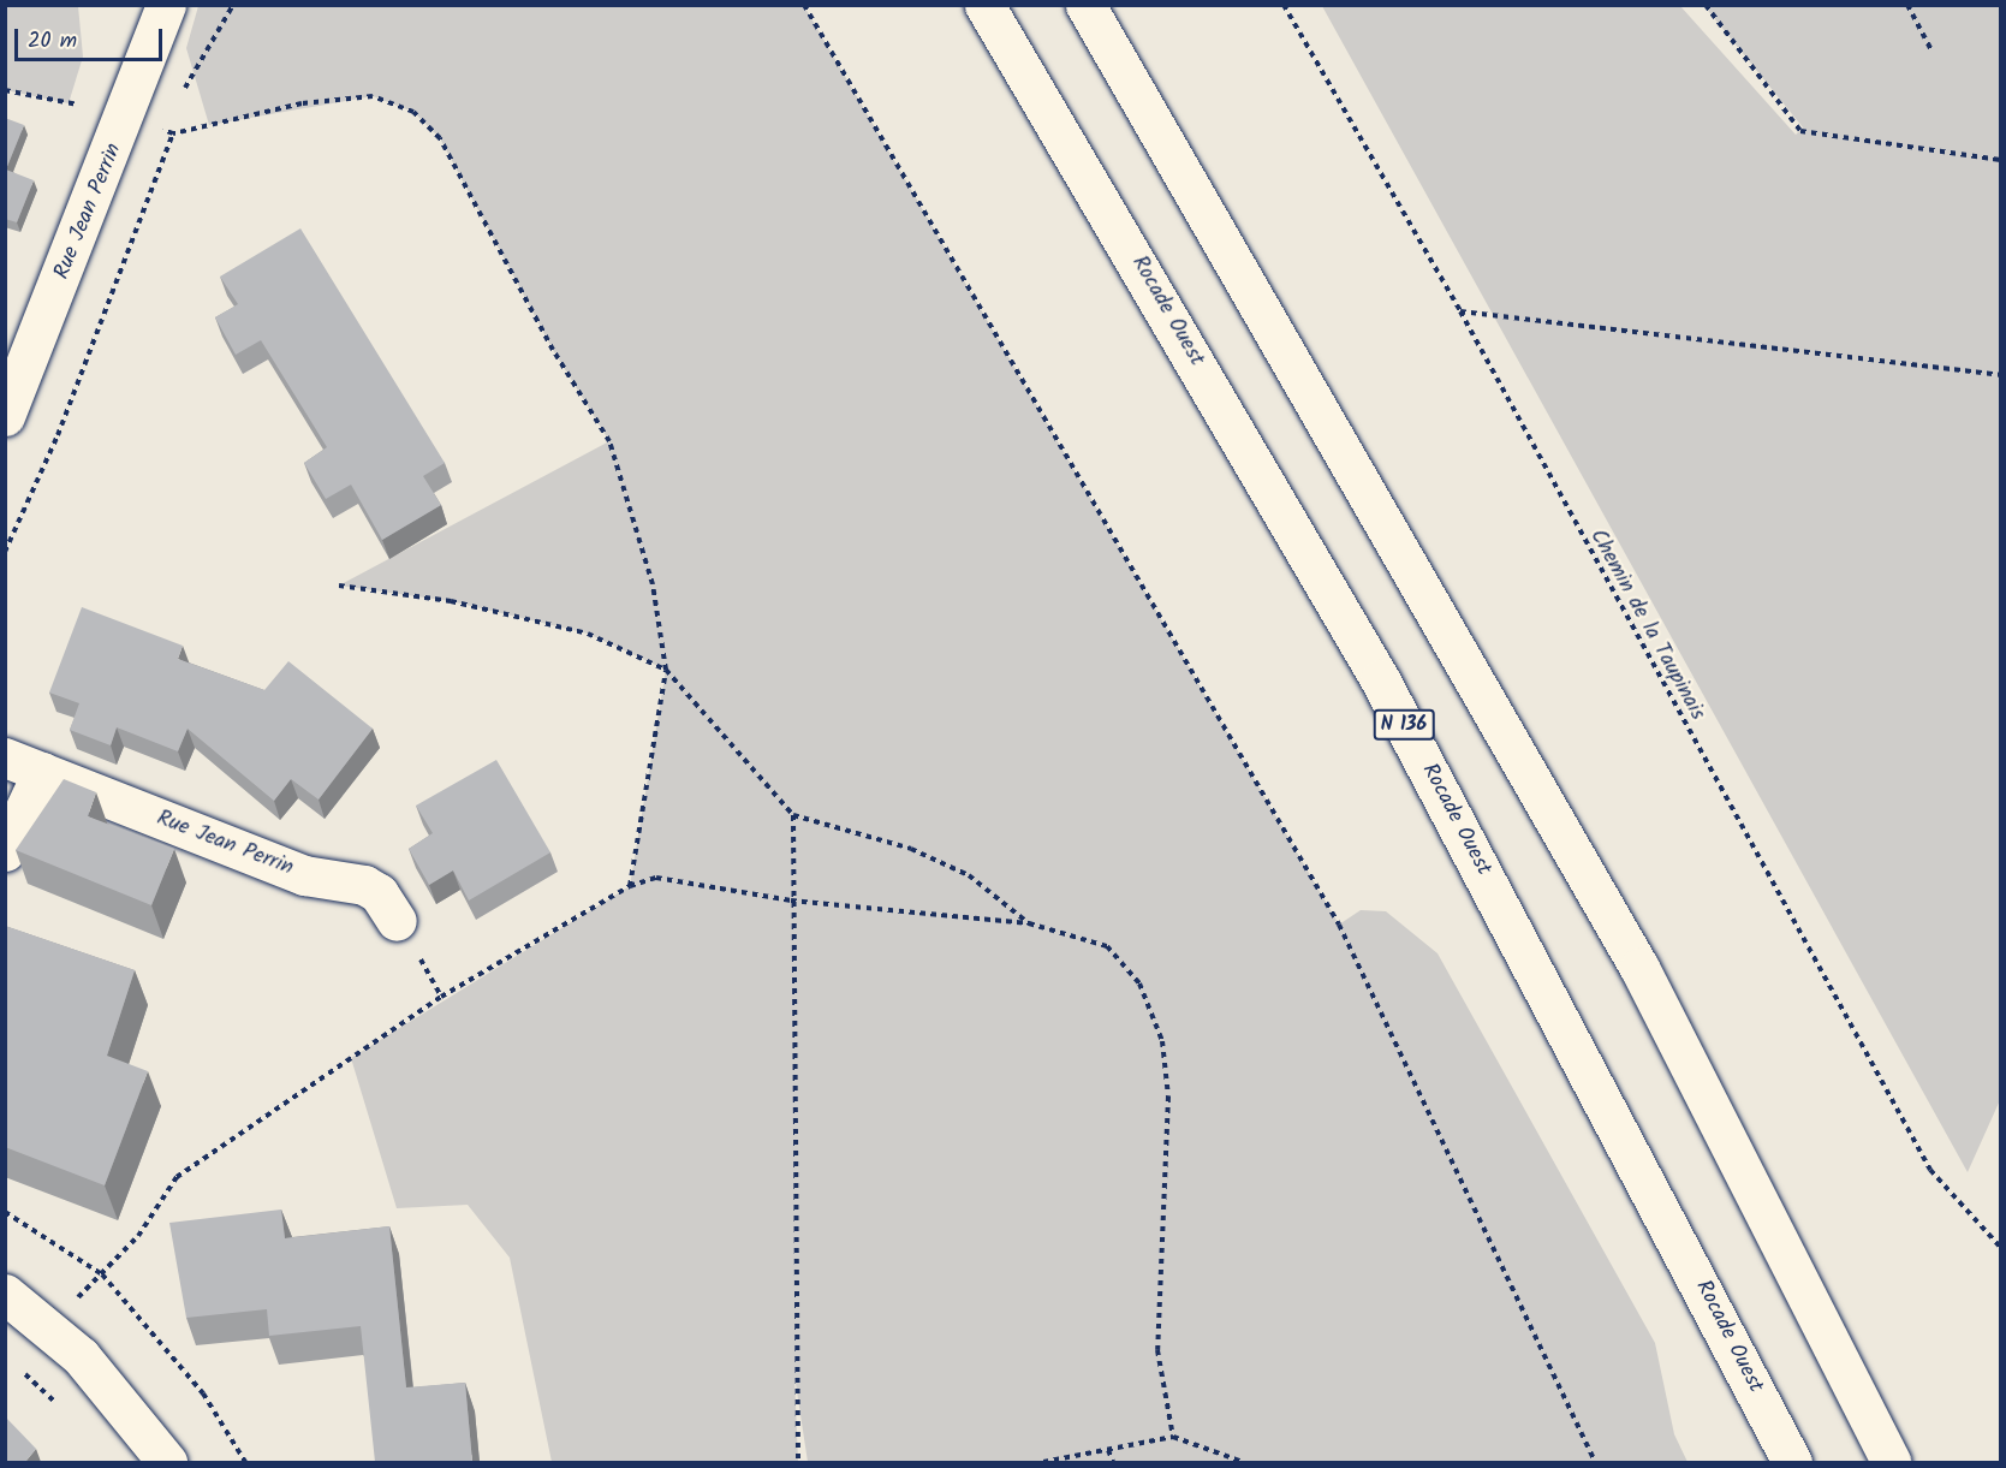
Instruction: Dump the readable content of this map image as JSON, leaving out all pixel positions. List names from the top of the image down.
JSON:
{
  "streets": {
    "main road": ["Rue Jean Perrin", "Rocade Ouest", "N 136"],
    "path": ["Chemin de la Taupinais"]
  },
  "scale_bar": "20 m"
}
